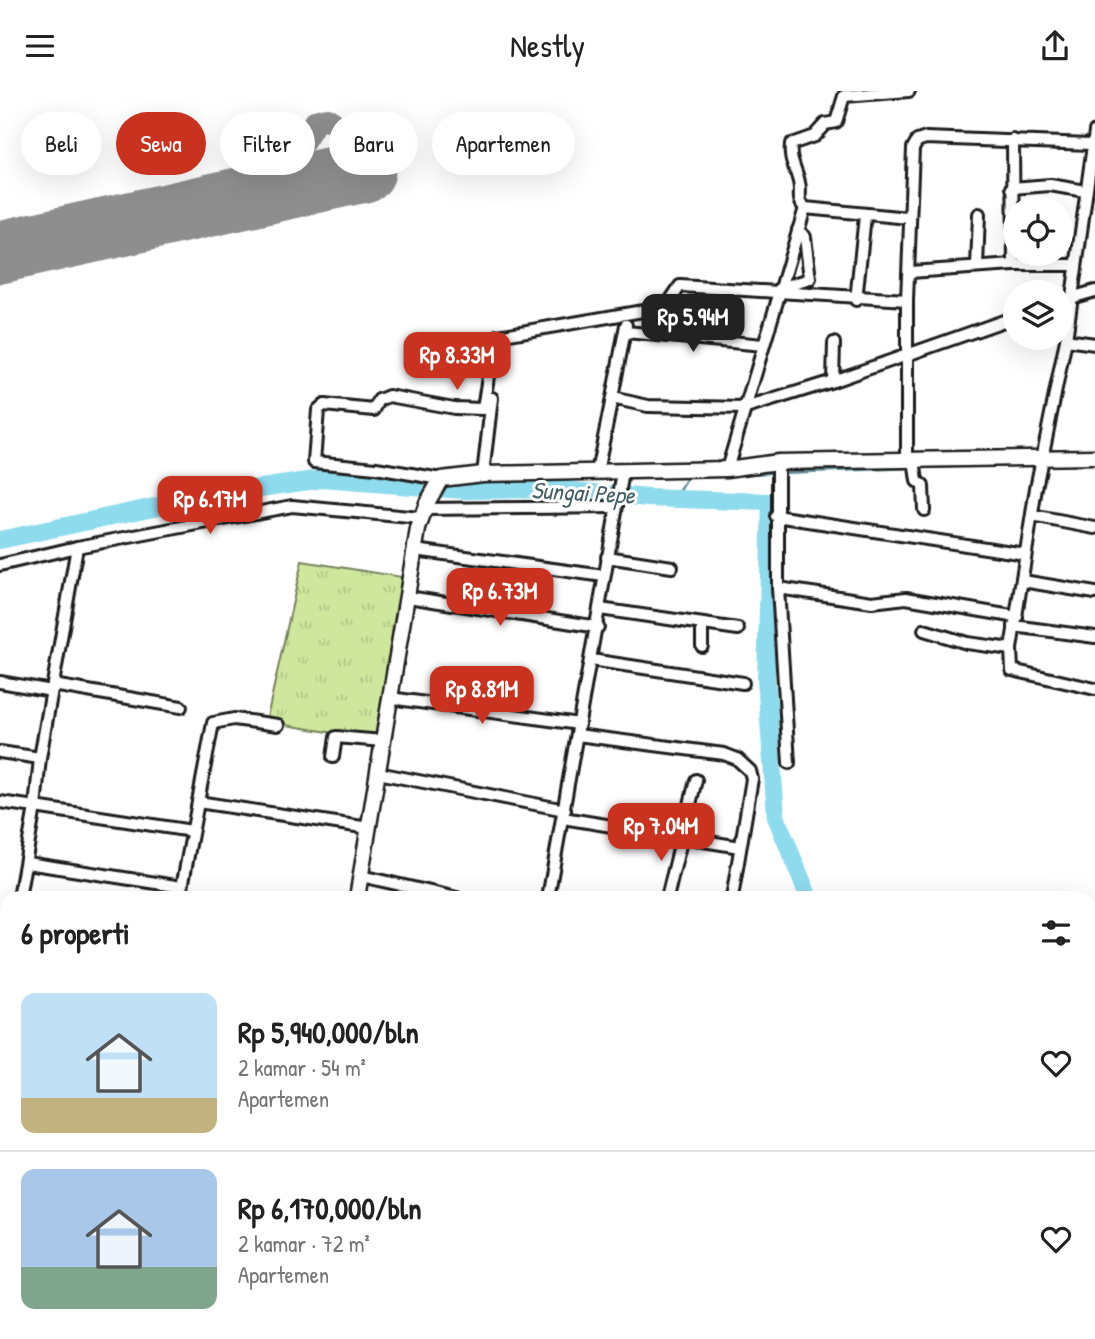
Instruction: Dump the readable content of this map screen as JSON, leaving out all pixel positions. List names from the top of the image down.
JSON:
{
  "water": ["Sungai Pepe"],
  "page": {
    "header": "Nestly",
    "chip": [
      "Beli",
      "Sewa",
      "Filter",
      "Baru",
      "Apartemen"
    ],
    "price": [
      "Rp 5.94M",
      "Rp 8.33M",
      "Rp 6.17M",
      "Rp 6.73M",
      "Rp 8.81M",
      "Rp 7.04M"
    ],
    "heading": "6 properti",
    "list": [
      {
        "name": "Rp 5,940,000/bln",
        "note": "2 kamar · 54 m² · Apartemen"
      },
      {
        "name": "Rp 6,170,000/bln",
        "note": "2 kamar · 72 m² · Apartemen"
      }
    ]
  }
}
